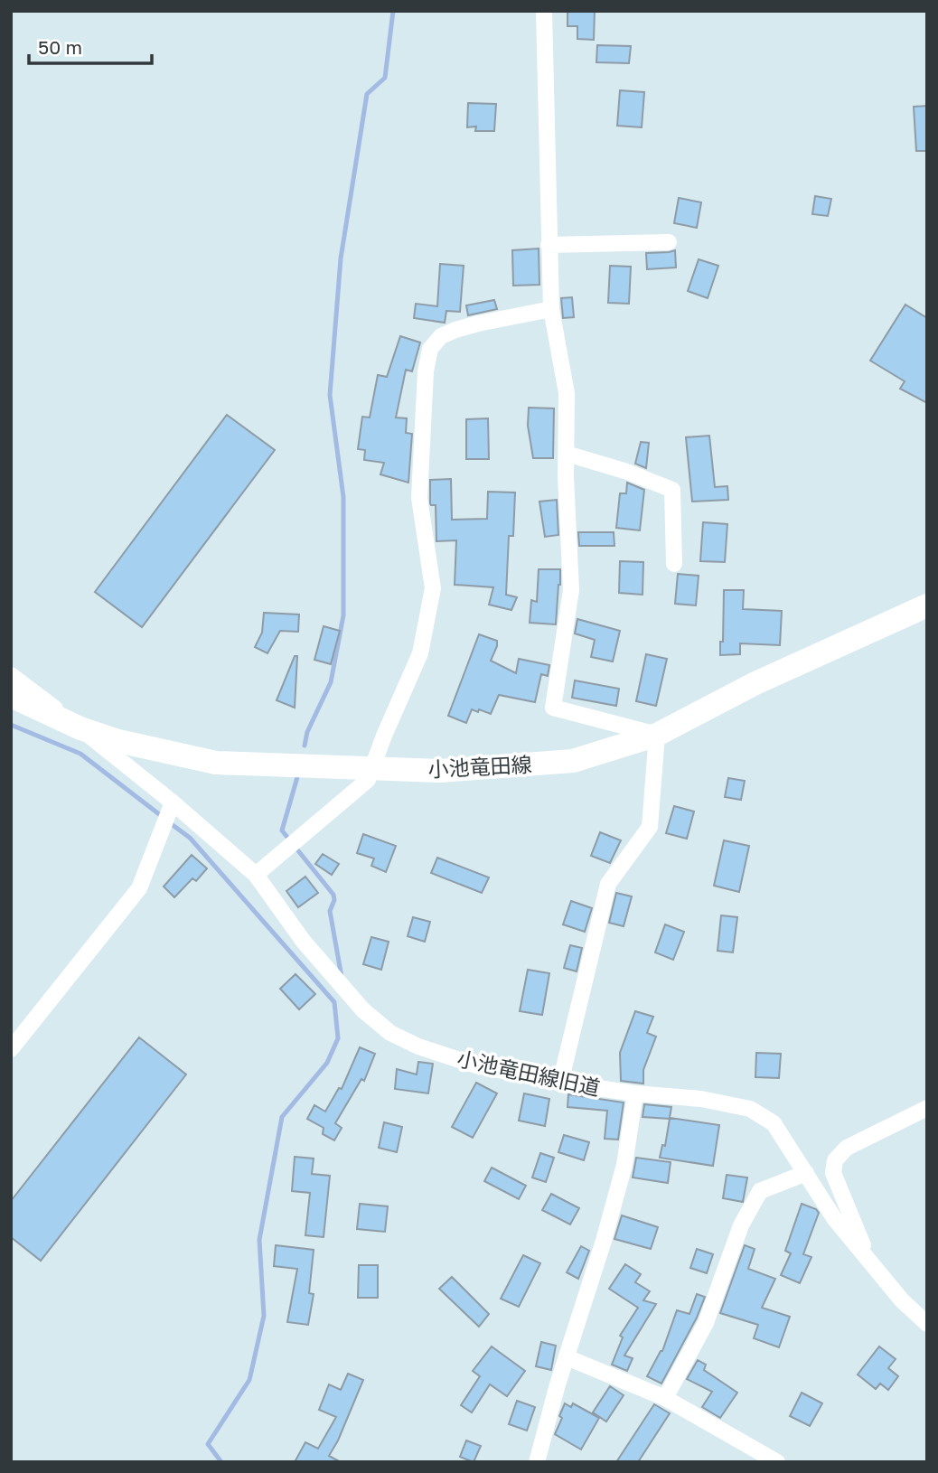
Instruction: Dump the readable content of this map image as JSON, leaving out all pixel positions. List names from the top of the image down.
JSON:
{
  "streets": {
    "main road": ["小池竜田線"],
    "street": ["小池竜田線旧道"]
  },
  "crossings": [
    ["小池竜田線", "小池竜田線旧道"]
  ],
  "scale_bar": "50 m"
}
